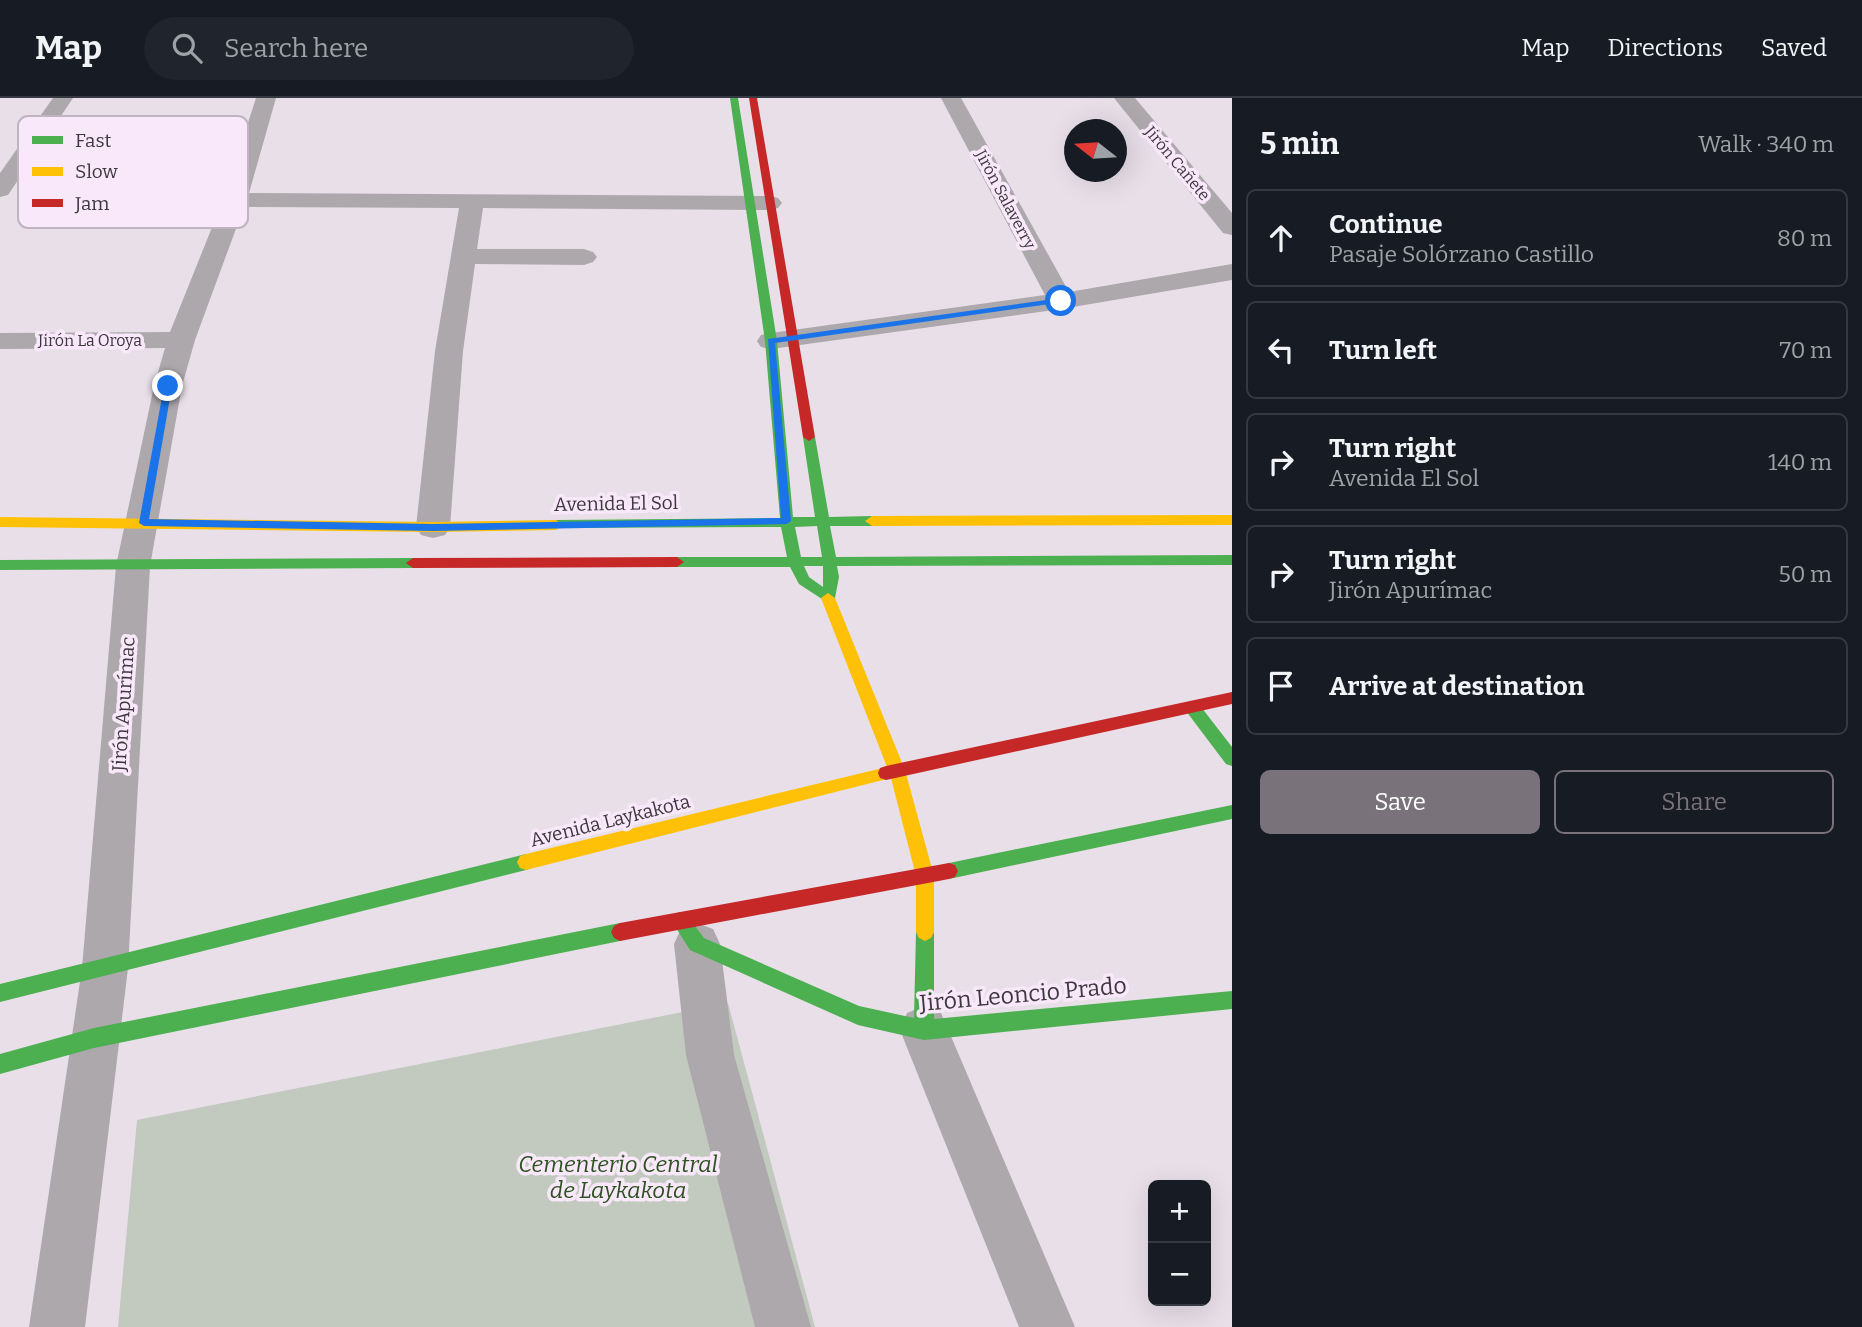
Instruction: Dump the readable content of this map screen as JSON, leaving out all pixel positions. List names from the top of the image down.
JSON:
{
  "streets": {
    "street": [
      "Jirón Cañete",
      "Jirón Salaverry",
      "Jirón La Oroya",
      "Avenida El Sol",
      "Jirón Apurímac",
      "Avenida Laykakota",
      "Jirón Leoncio Prado"
    ]
  },
  "crossings": [
    ["Jirón La Oroya", "Jirón Apurímac"],
    ["Avenida El Sol", "Jirón Apurímac"],
    ["Jirón Apurímac", "Avenida Laykakota"]
  ],
  "parks": ["Cementerio Central de Laykakota"],
  "legend": ["Fast", "Slow", "Jam"],
  "north": "left",
  "page": {
    "header": "Map",
    "search": "Search here",
    "nav": ["Map", "Directions", "Saved"],
    "heading": ["5 min", "Walk · 340 m"],
    "list": [
      ["Continue", "Pasaje Solórzano Castillo", "80 m"],
      ["Turn left", "70 m"],
      ["Turn right", "Avenida El Sol", "140 m"],
      ["Turn right", "Jirón Apurímac", "50 m"],
      "Arrive at destination"
    ],
    "buttons": ["Save", "Share"],
    "map_buttons": ["+", "−"]
  }
}
